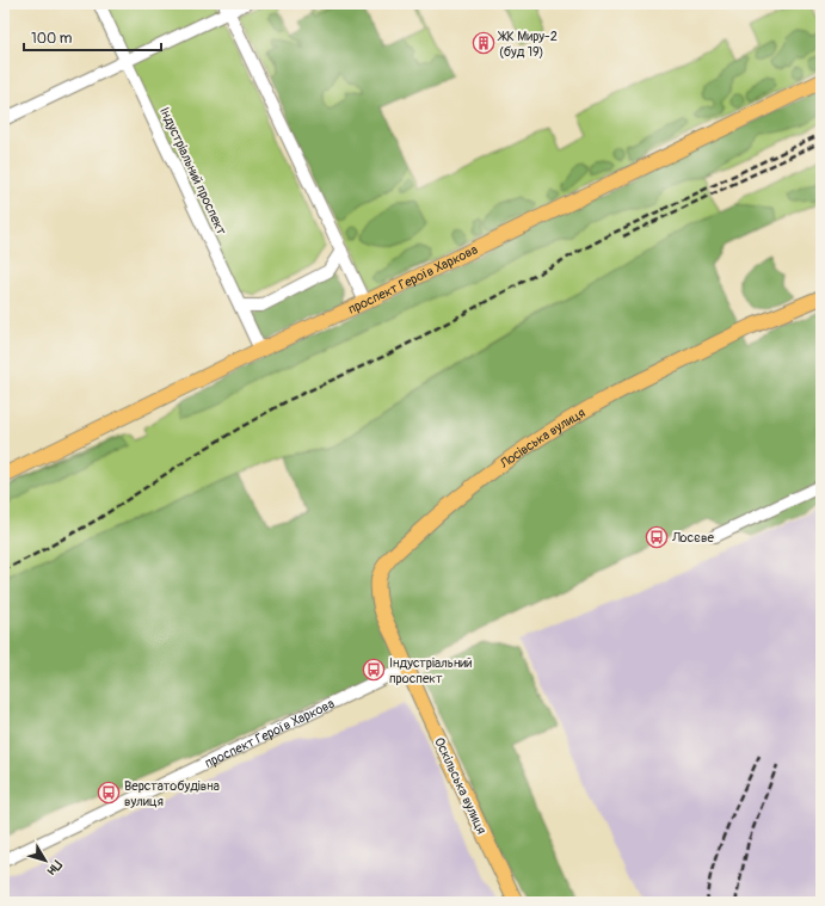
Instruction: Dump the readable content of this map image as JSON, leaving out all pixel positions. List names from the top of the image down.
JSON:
{
  "streets": {
    "main road": ["проспект Героїв Харкова", "Лосівська вулиця", "Оскільська вулиця"],
    "street": ["Індустріальний проспект"]
  },
  "crossings": [
    ["Індустріальний проспект", "проспект Героїв Харкова"],
    ["проспект Героїв Харкова", "Лосівська вулиця"],
    ["проспект Героїв Харкова", "Оскільська вулиця"],
    ["Лосівська вулиця", "Оскільська вулиця"]
  ],
  "places": {
    "building": ["ЖК Миру-2 (буд 19)"],
    "bus stop": ["Лосєве", "Індустріальний проспект", "Верстатобудівна вулиця"]
  },
  "scale_bar": "100 m",
  "north": "bottom right"
}
